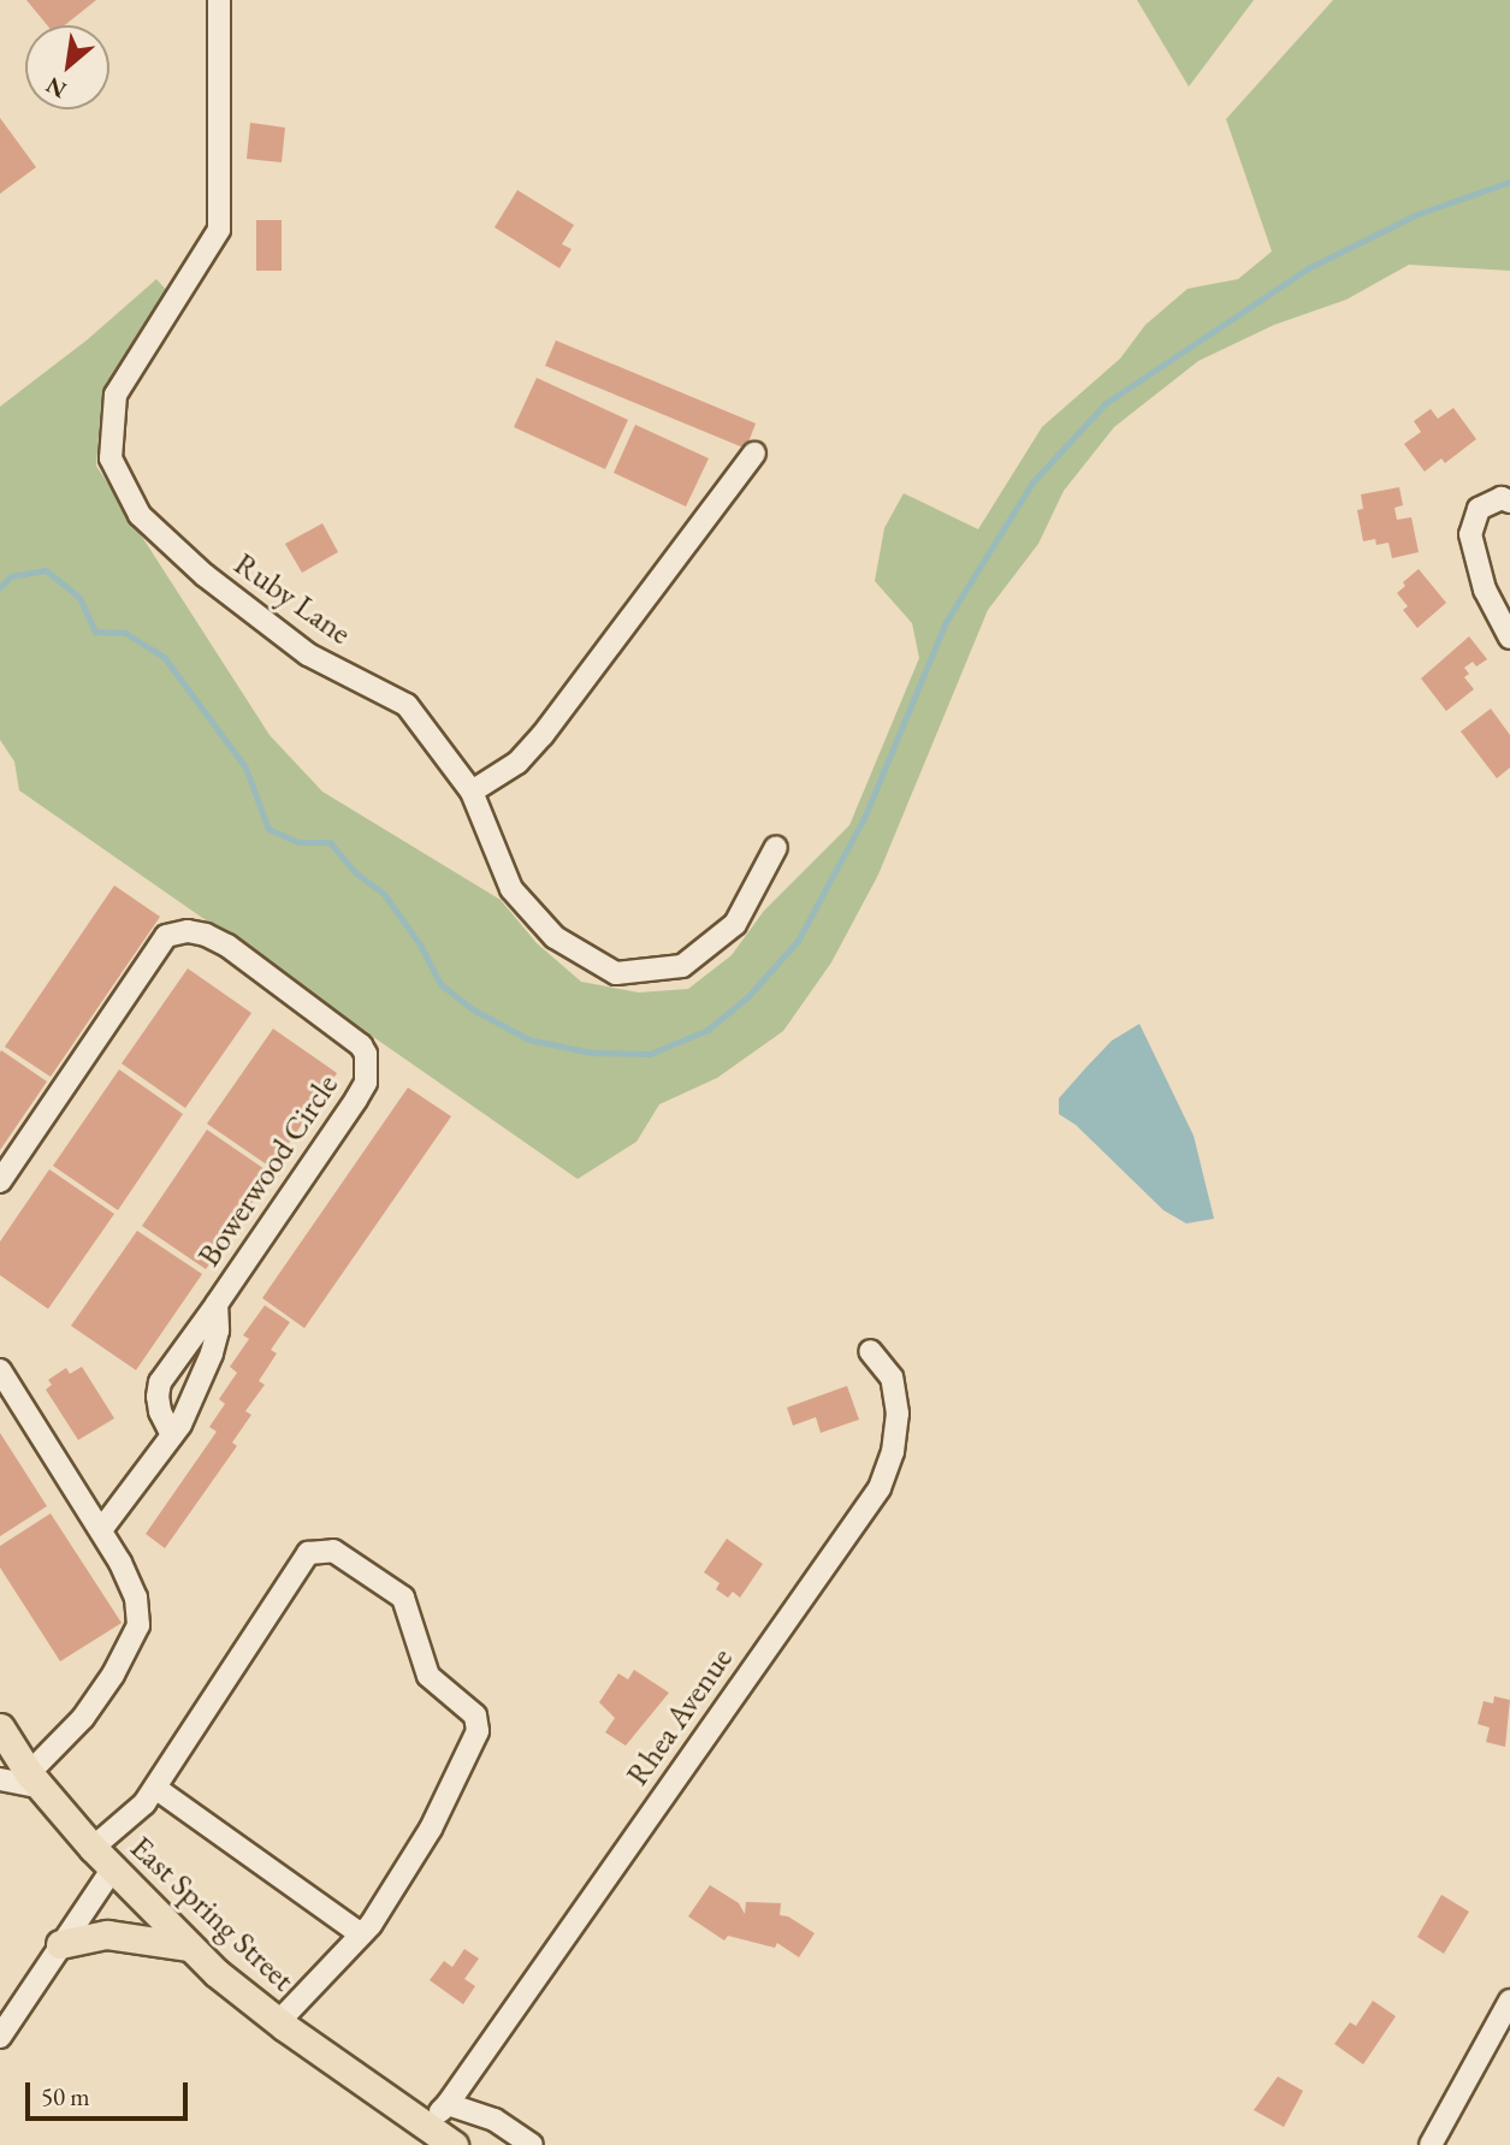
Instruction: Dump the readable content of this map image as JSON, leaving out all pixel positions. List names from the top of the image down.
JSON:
{
  "streets": {
    "main road": ["East Spring Street"],
    "street": ["Ruby Lane", "Bowerwood Circle", "Rhea Avenue"]
  },
  "crossings": [
    ["Rhea Avenue", "East Spring Street"]
  ],
  "scale_bar": "50 m",
  "north": "bottom left"
}
